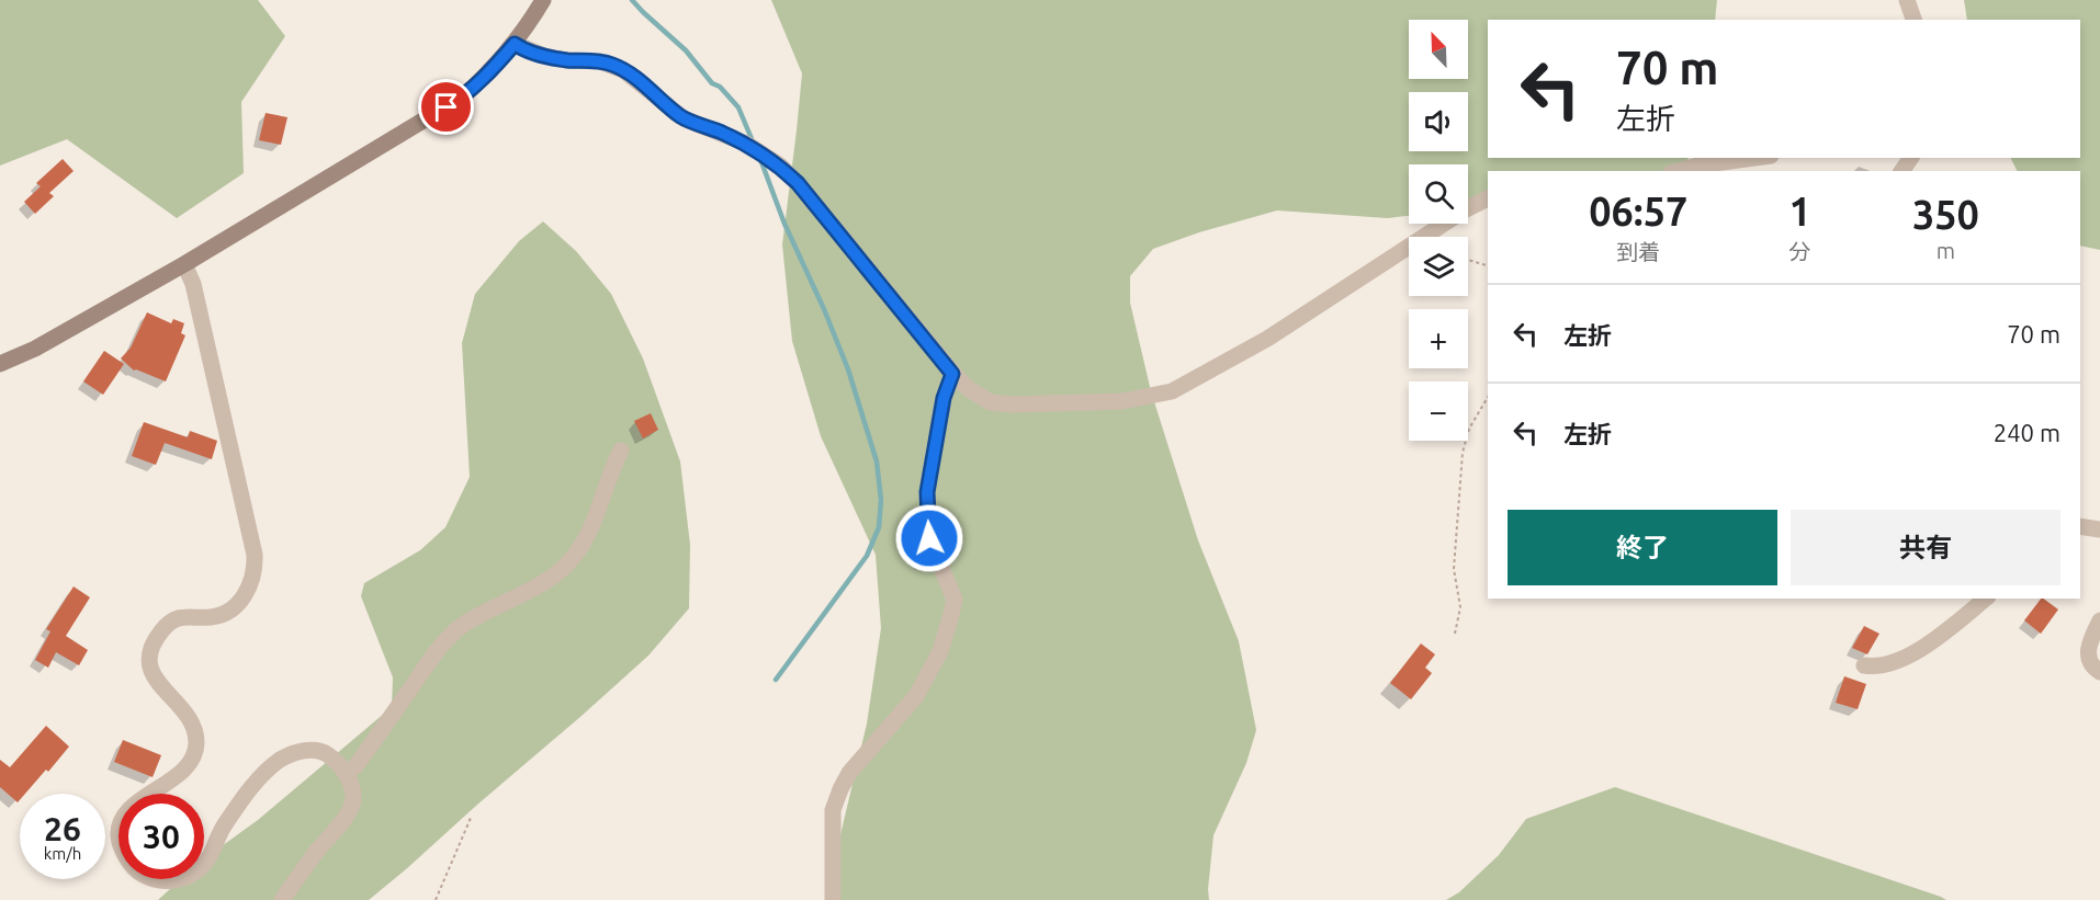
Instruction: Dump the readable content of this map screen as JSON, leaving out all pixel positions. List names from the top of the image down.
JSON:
{
  "north": "top left",
  "page": {
    "map_buttons": ["+", "−"],
    "turn": ["70 m", "左折"],
    "eta": [
      "06:57",
      "到着",
      "1",
      "分",
      "350",
      "m"
    ],
    "list": [
      {
        "name": "左折",
        "value": "70 m"
      },
      {
        "name": "左折",
        "value": "240 m"
      }
    ],
    "buttons": ["終了", "共有"],
    "speed": "26 km/h",
    "limit": "30"
  }
}
